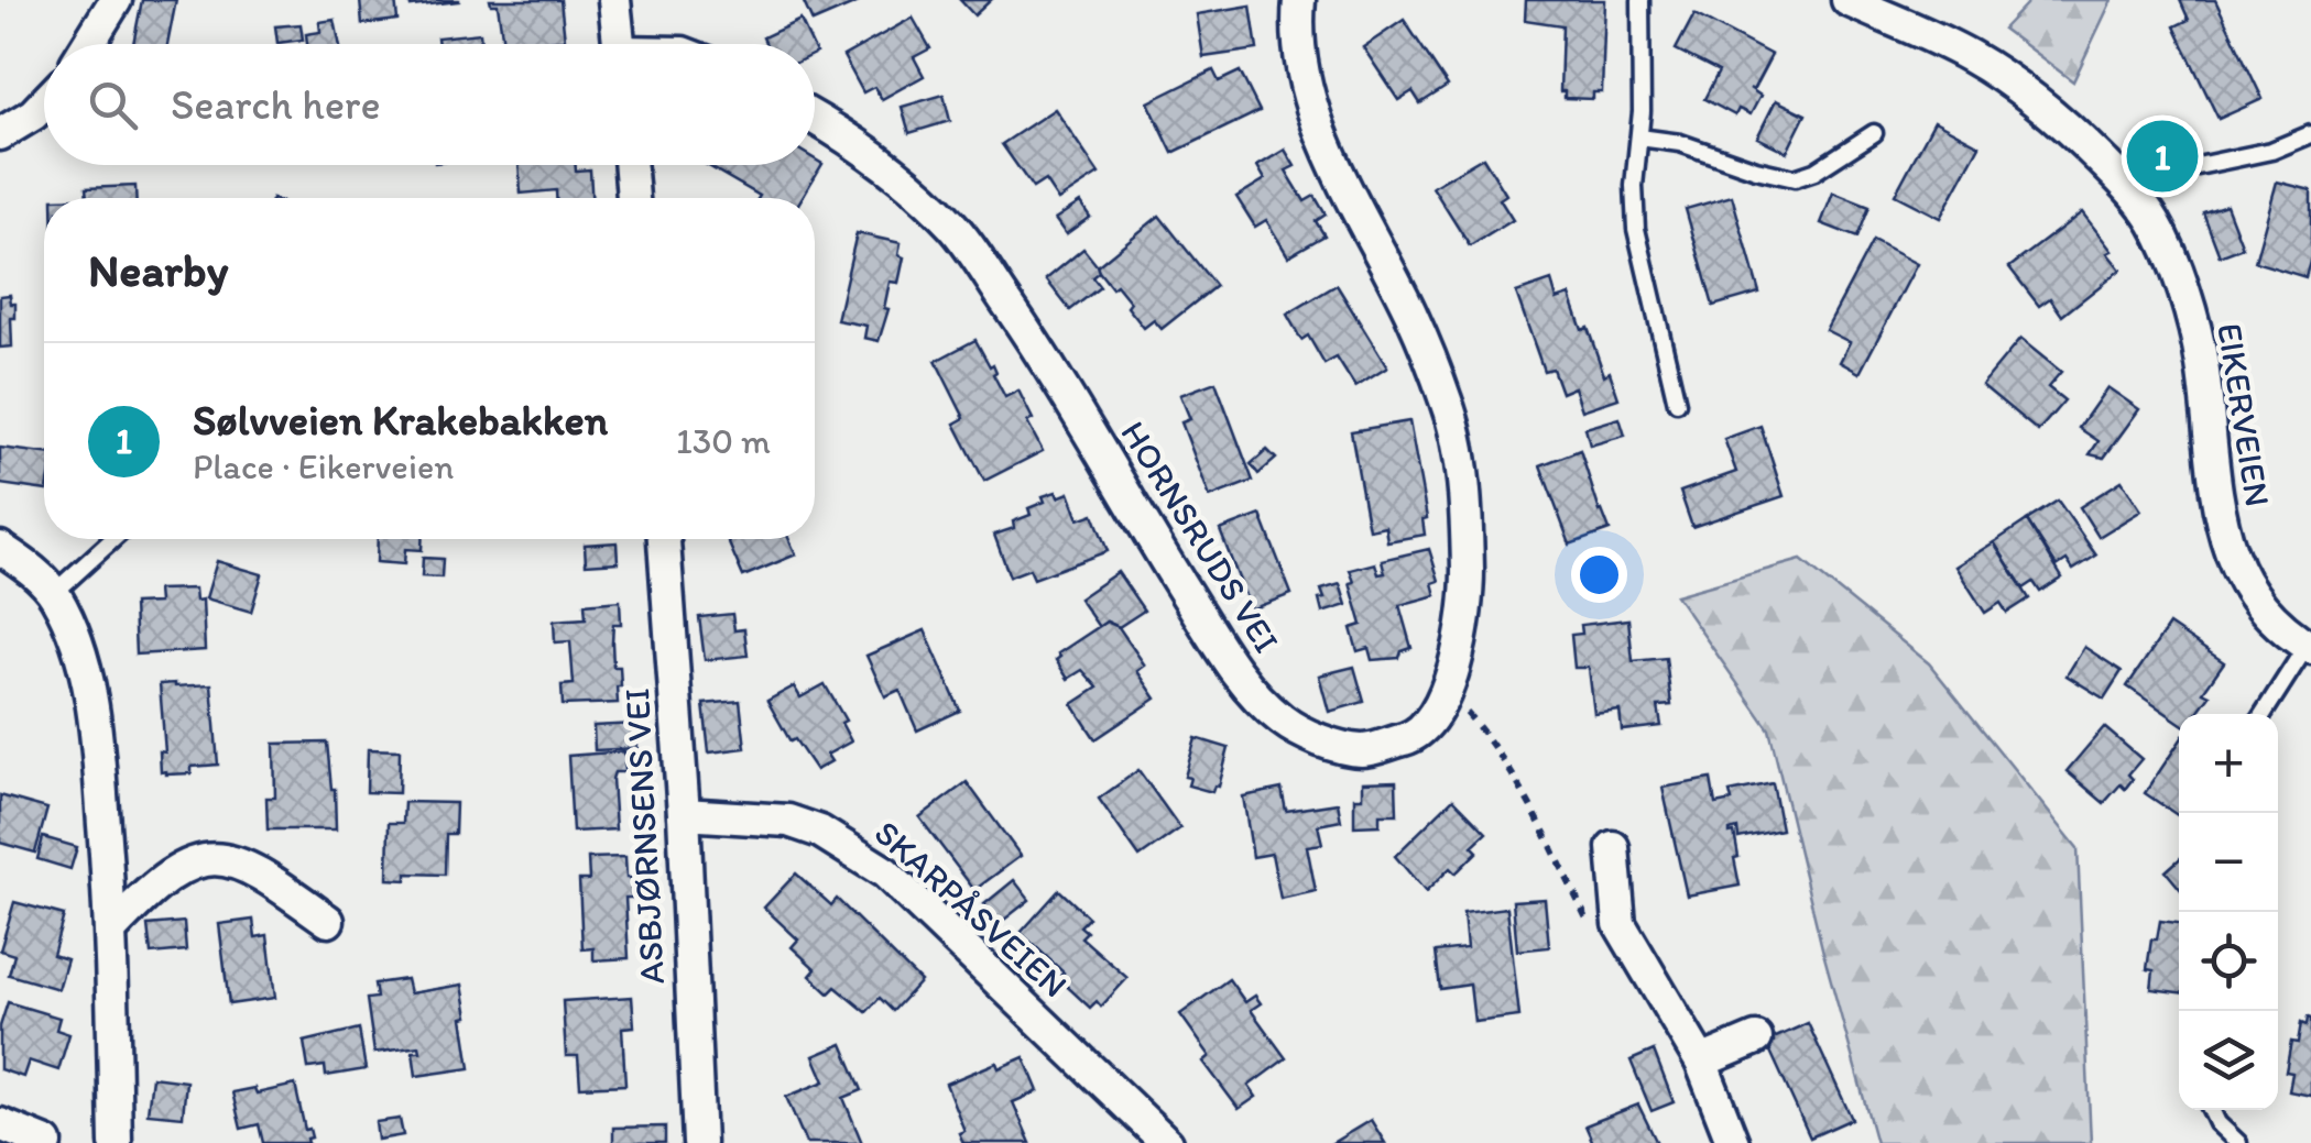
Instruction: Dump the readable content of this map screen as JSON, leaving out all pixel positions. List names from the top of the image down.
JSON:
{
  "streets": {
    "street": [
      "EIKERVEIEN",
      "HORNSRUDS VEI",
      "ASBJØRNSENS VEI",
      "SKARPÅSVEIEN"
    ]
  },
  "crossings": [
    ["ASBJØRNSENS VEI", "SKARPÅSVEIEN"]
  ],
  "page": {
    "search": "Search here",
    "pins": "1",
    "heading": "Nearby",
    "list": [
      {
        "mark": "1",
        "name": "Sølvveien Krakebakken",
        "note": "Place · Eikerveien",
        "value": "130 m"
      }
    ],
    "map_buttons": ["+", "−"]
  }
}
